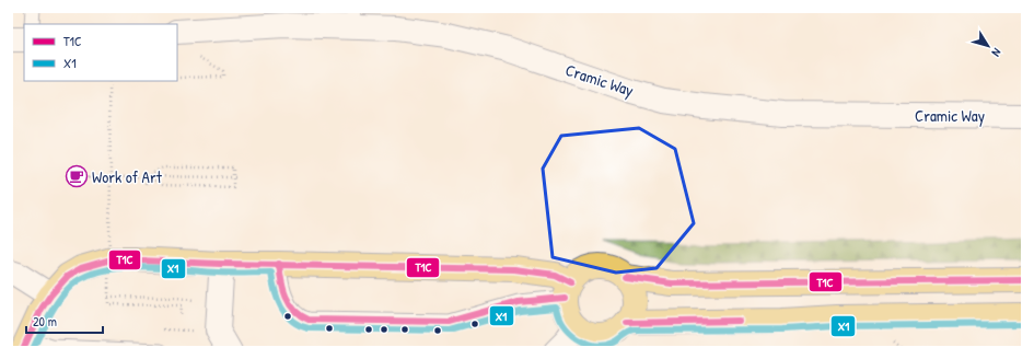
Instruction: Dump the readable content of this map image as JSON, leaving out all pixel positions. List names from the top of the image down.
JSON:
{
  "streets": {
    "street": ["Cramic Way"]
  },
  "places": {
    "cafe": ["Work of Art"]
  },
  "lines": ["transit line T1C", "transit line X1"],
  "legend": ["T1C", "X1"],
  "scale_bar": "20 m",
  "north": "bottom right"
}
